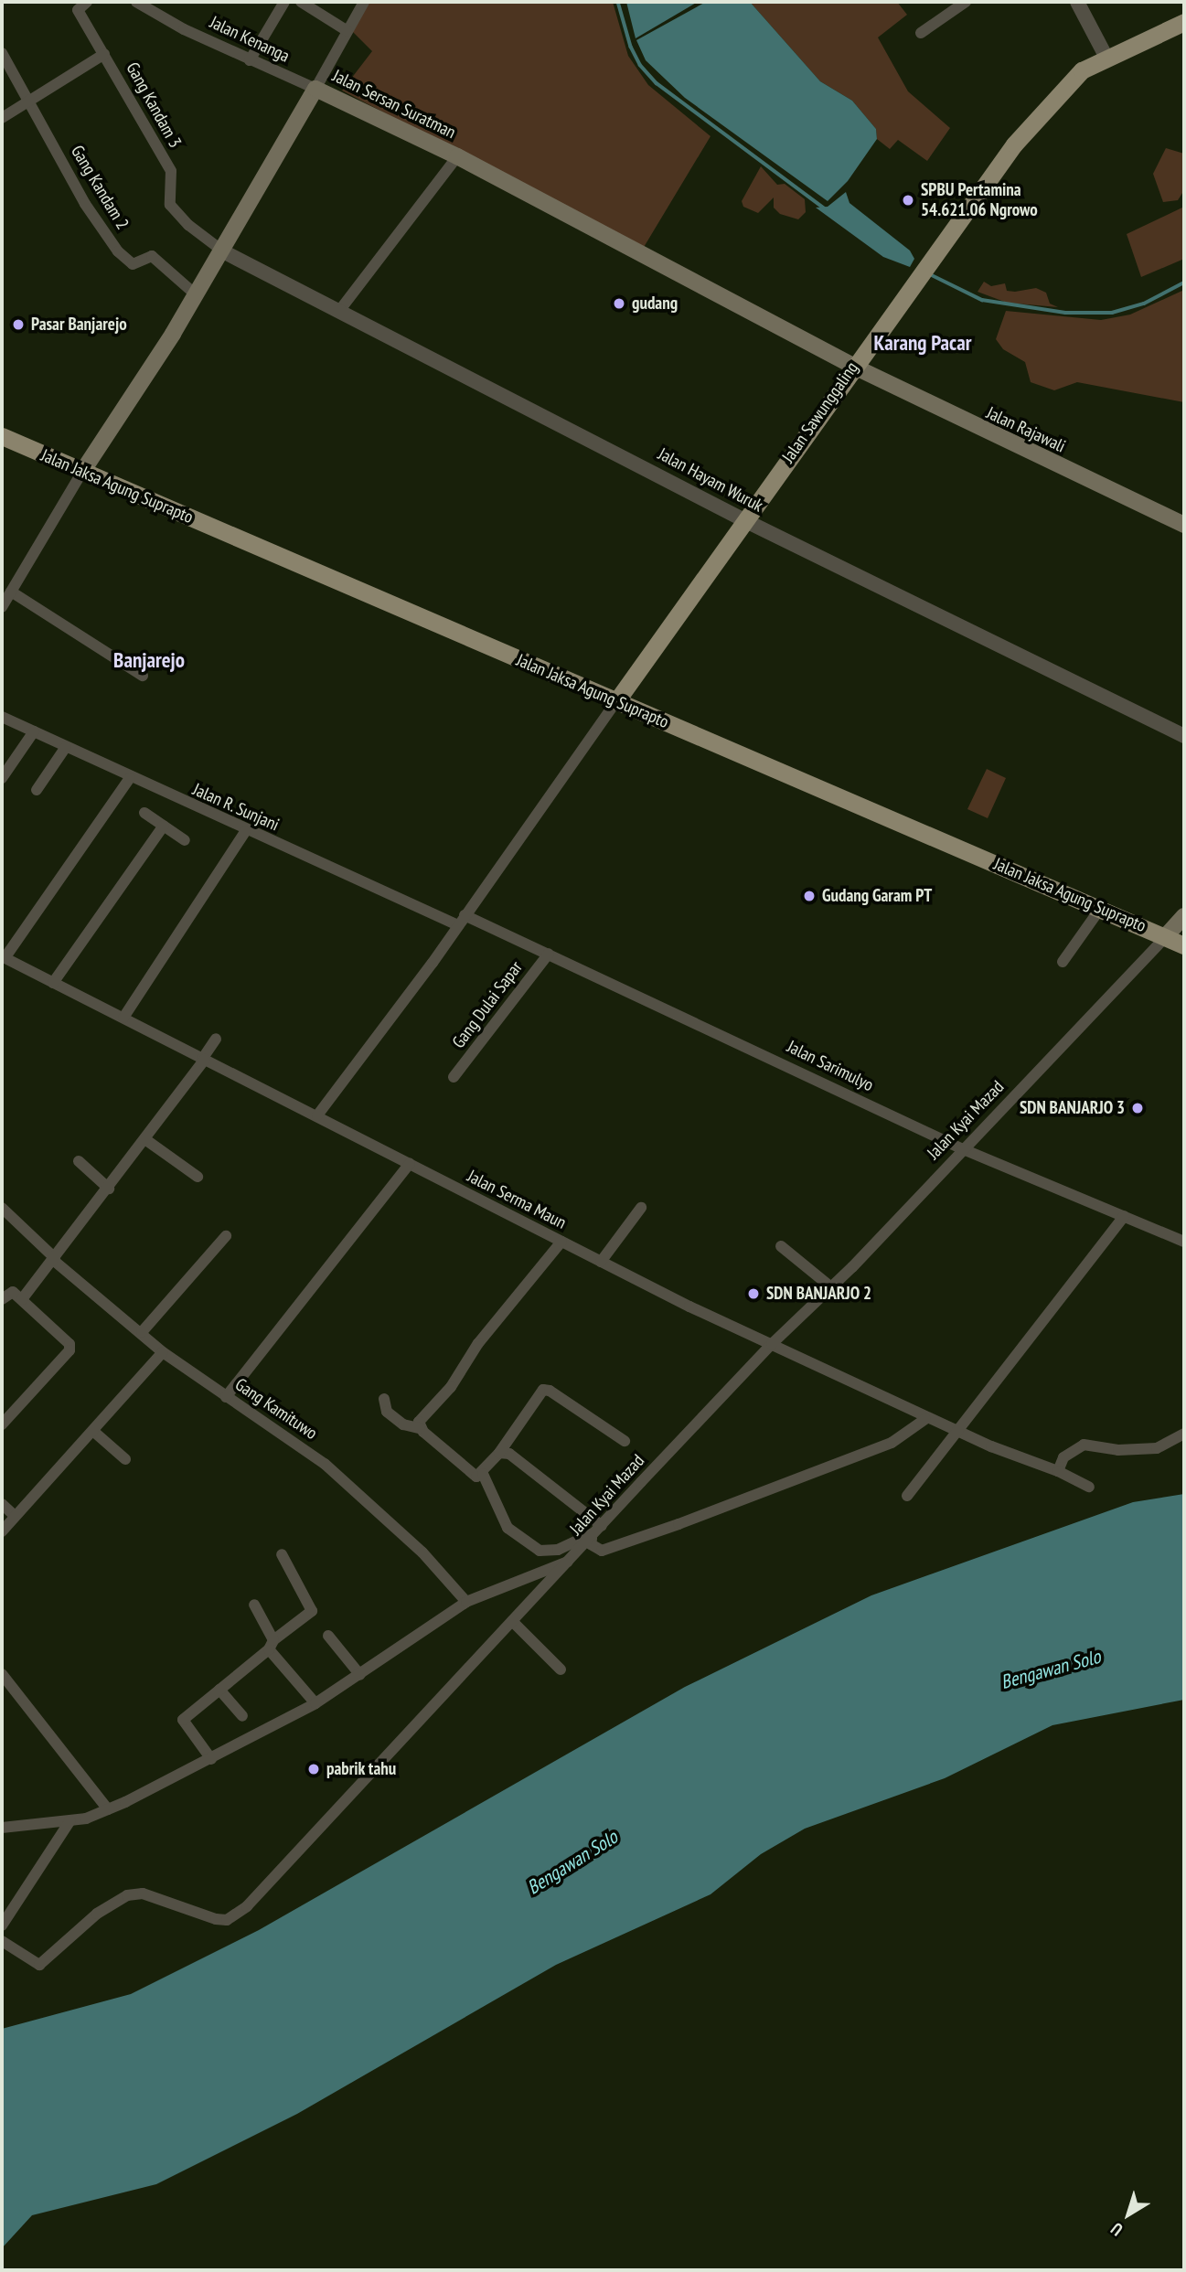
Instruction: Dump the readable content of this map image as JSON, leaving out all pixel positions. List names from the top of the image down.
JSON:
{
  "streets": {
    "main road": [
      "Jalan Sersan Suratman",
      "Jalan Sawunggaling",
      "Jalan Rajawali",
      "Jalan Jaksa Agung Suprapto"
    ],
    "street": [
      "Jalan Kenanga",
      "Gang Kandam 3",
      "Gang Kandam 2",
      "Jalan Hayam Wuruk",
      "Jalan R. Sunjani",
      "Gang Dulai Sapar",
      "Jalan Sarimulyo",
      "Jalan Kyai Mazad",
      "Jalan Serma Maun",
      "Gang Kamituwo"
    ]
  },
  "crossings": [
    ["Jalan Kenanga", "Jalan Sersan Suratman"],
    ["Jalan Sersan Suratman", "Gang Kandam 3"],
    ["Jalan Sersan Suratman", "Gang Kandam 2"],
    ["Jalan Sersan Suratman", "Jalan Sawunggaling"],
    ["Jalan Sersan Suratman", "Jalan Rajawali"],
    ["Jalan Sersan Suratman", "Jalan Hayam Wuruk"],
    ["Jalan Sersan Suratman", "Jalan Jaksa Agung Suprapto"],
    ["Gang Kandam 3", "Jalan Hayam Wuruk"],
    ["Jalan Sawunggaling", "Jalan Rajawali"],
    ["Jalan Sawunggaling", "Jalan Hayam Wuruk"],
    ["Jalan Sawunggaling", "Jalan Jaksa Agung Suprapto"],
    ["Jalan Jaksa Agung Suprapto", "Jalan Kyai Mazad"],
    ["Jalan R. Sunjani", "Jalan Sarimulyo"],
    ["Gang Dulai Sapar", "Jalan Sarimulyo"],
    ["Jalan Sarimulyo", "Jalan Kyai Mazad"],
    ["Jalan Kyai Mazad", "Jalan Serma Maun"]
  ],
  "districts": ["Karang Pacar", "Banjarejo"],
  "water": ["Bengawan Solo"],
  "places": [
    "SPBU Pertamina 54.621.06 Ngrowo",
    "gudang",
    "Pasar Banjarejo",
    "Gudang Garam PT",
    "SDN BANJARJO 3",
    "SDN BANJARJO 2",
    "pabrik tahu"
  ],
  "north": "bottom left"
}
